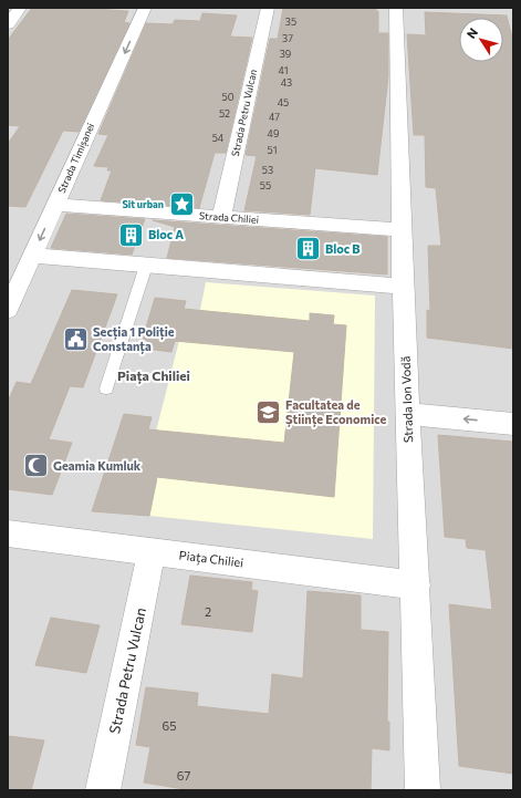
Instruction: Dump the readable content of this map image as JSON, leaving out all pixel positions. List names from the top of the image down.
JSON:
{
  "streets": {
    "street": [
      "Strada Petru Vulcan",
      "Strada Timișanei",
      "Strada Chiliei",
      "Strada Ion Vodă",
      "Piața Chiliei"
    ]
  },
  "crossings": [
    ["Strada Petru Vulcan", "Strada Chiliei"],
    ["Strada Petru Vulcan", "Piața Chiliei"],
    ["Strada Timișanei", "Strada Chiliei"],
    ["Strada Chiliei", "Strada Ion Vodă"],
    ["Strada Ion Vodă", "Piața Chiliei"]
  ],
  "one_way": ["Strada Timișanei"],
  "districts": ["Piața Chiliei"],
  "places": {
    "place": ["Sit urban"],
    "building": ["Bloc A", "Bloc B"],
    "public building": ["Secția 1 Poliție Constanța"],
    "school or university": ["Facultatea de Științe Economice"],
    "mosque": ["Geamia Kumluk"]
  },
  "house_numbers": [
    "35",
    "37",
    "39",
    "41",
    "43",
    "50",
    "45",
    "52",
    "47",
    "49",
    "54",
    "51",
    "53",
    "55",
    "2",
    "65",
    "67"
  ],
  "north": "top left"
}
